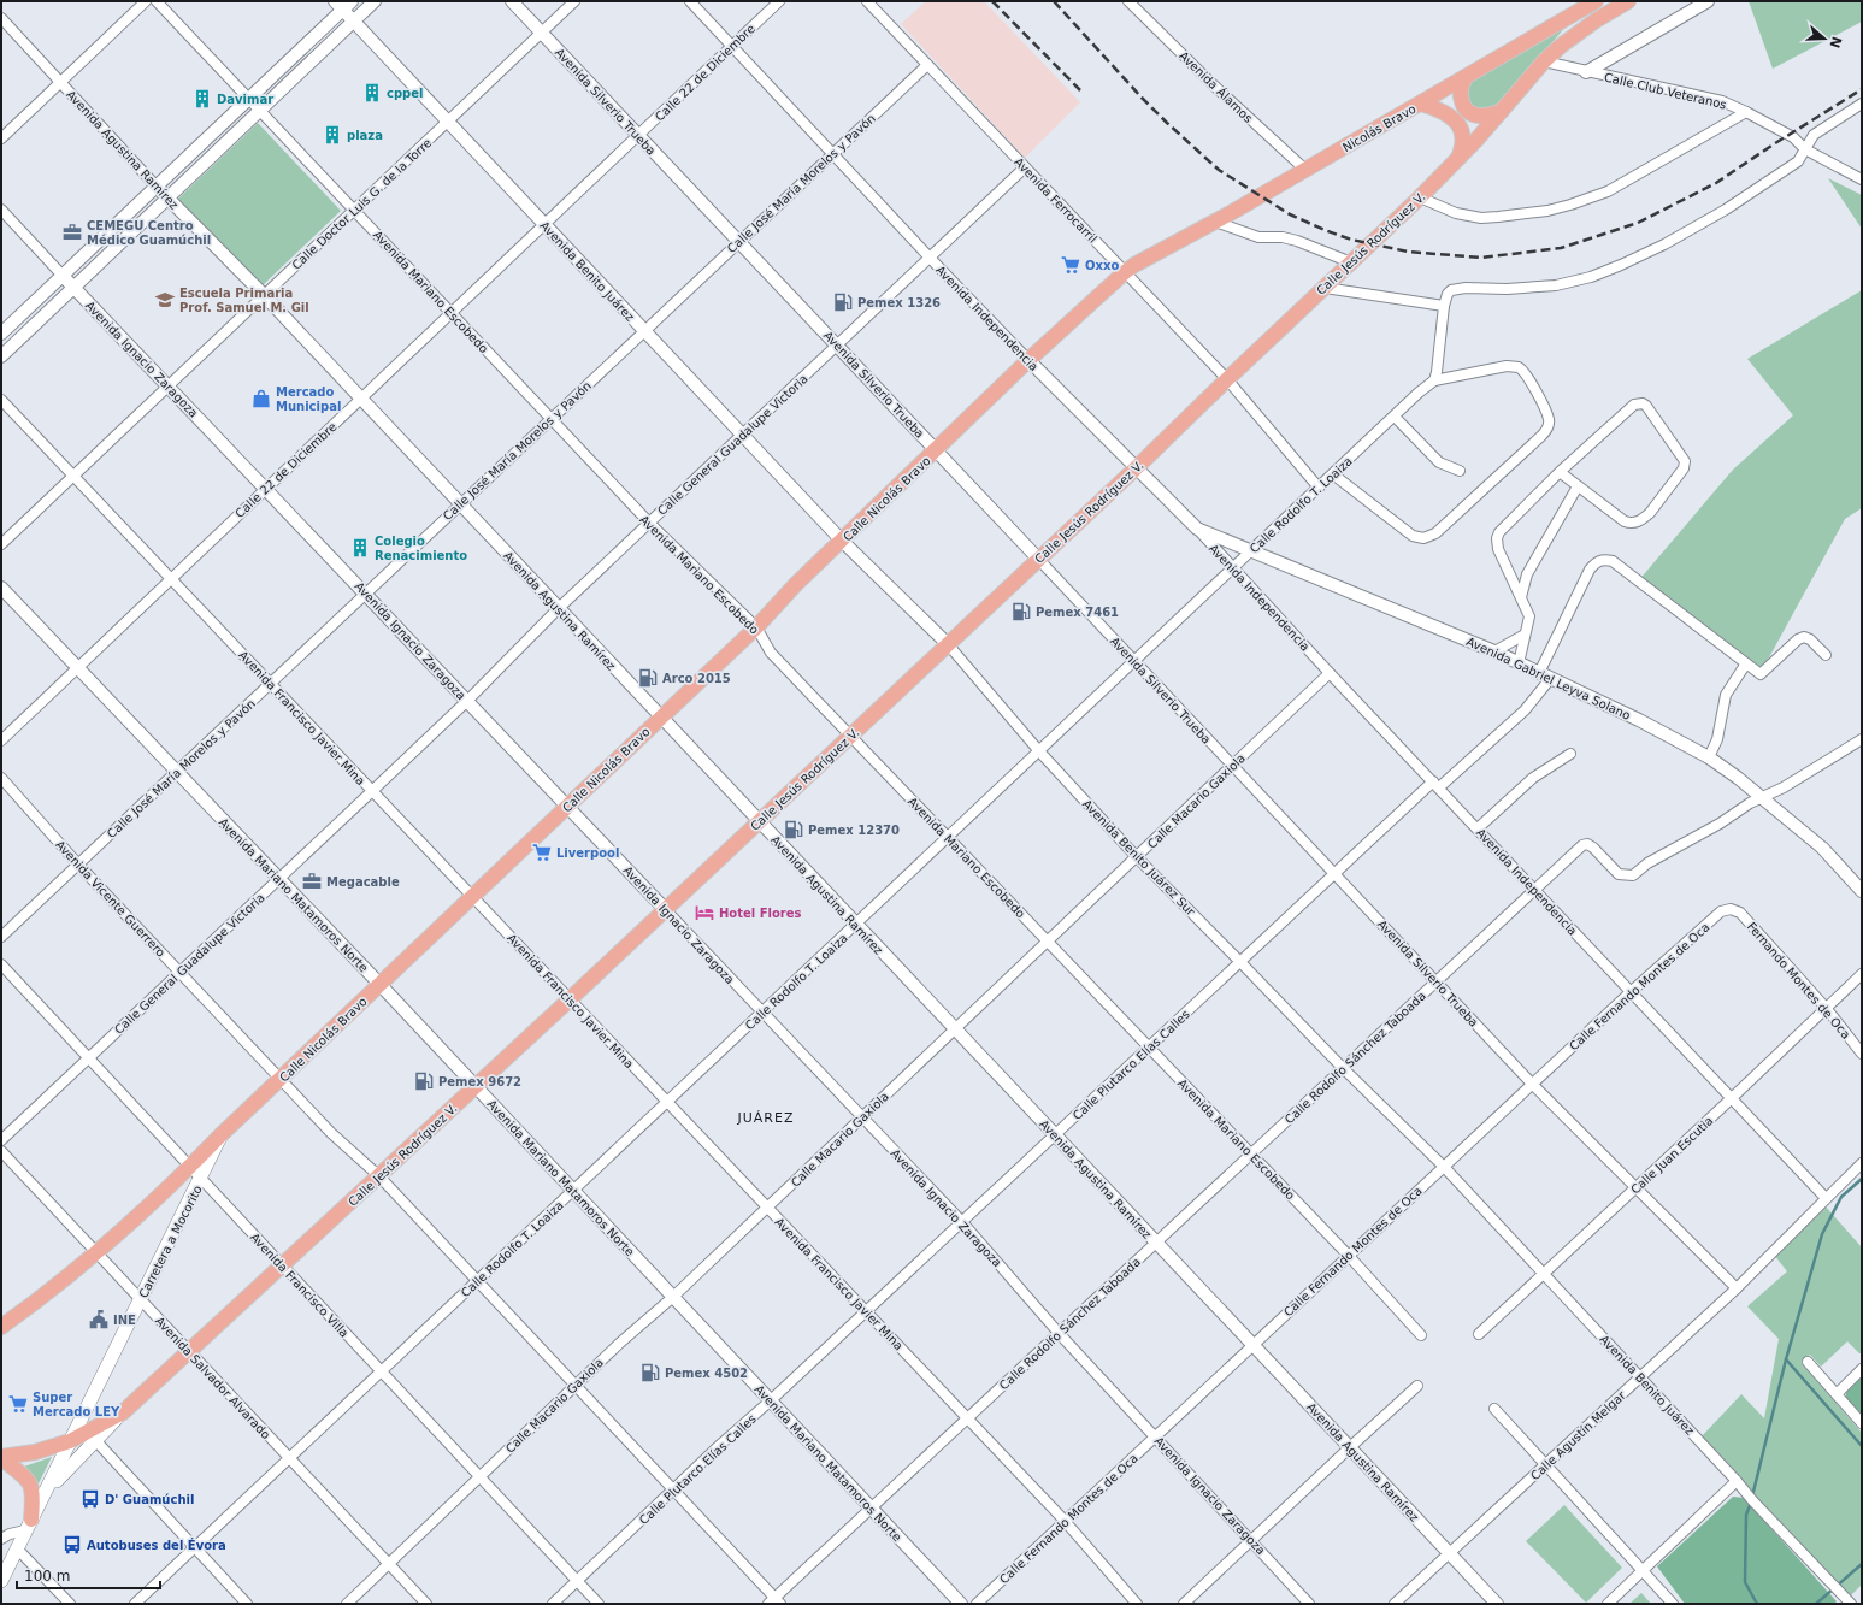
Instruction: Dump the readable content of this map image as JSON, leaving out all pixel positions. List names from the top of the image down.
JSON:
{
  "streets": {
    "main road": [
      "Nicolás Bravo",
      "Calle Jesús Rodríguez V.",
      "Calle Nicolás Bravo",
      "Carretera a Mocorito"
    ],
    "street": [
      "Calle 22 de Diciembre",
      "Avenida Álamos",
      "Calle Club Veteranos",
      "Avenida Silverio Trueba",
      "Avenida Agustina Ramírez",
      "Calle José María Morelos y Pavón",
      "Avenida Ferrocarril",
      "Calle Doctor Luis G. de la Torre",
      "Avenida Benito Juárez",
      "Avenida Mariano Escobedo",
      "Avenida Independencia",
      "Avenida Ignacio Zaragoza",
      "Calle General Guadalupe Victoria",
      "Calle Rodolfo T. Loaiza",
      "Avenida Gabriel Leyva Solano",
      "Avenida Francisco Javier Mina",
      "Calle Macario Gaxiola",
      "Avenida Benito Juárez Sur",
      "Avenida Mariano Matamoros Norte",
      "Avenida Vicente Guerrero",
      "Fernando Montes de Oca",
      "Calle Fernando Montes de Oca",
      "Calle Rodolfo Sánchez Taboada",
      "Calle Plutarco Elías Calles",
      "Calle Juan Escutia",
      "Avenida Francisco Villa",
      "Avenida Salvador Alvarado",
      "Calle Agustín Melgar"
    ]
  },
  "crossings": [
    ["Calle 22 de Diciembre", "Avenida Silverio Trueba"],
    ["Calle 22 de Diciembre", "Avenida Agustina Ramírez"],
    ["Calle 22 de Diciembre", "Avenida Benito Juárez"],
    ["Calle 22 de Diciembre", "Avenida Mariano Escobedo"],
    ["Calle 22 de Diciembre", "Avenida Independencia"],
    ["Calle 22 de Diciembre", "Avenida Ignacio Zaragoza"],
    ["Calle 22 de Diciembre", "Avenida Francisco Javier Mina"],
    ["Calle 22 de Diciembre", "Avenida Mariano Matamoros Norte"],
    ["Avenida Álamos", "Nicolás Bravo"],
    ["Calle Club Veteranos", "Calle Jesús Rodríguez V."],
    ["Avenida Silverio Trueba", "Calle José María Morelos y Pavón"],
    ["Avenida Silverio Trueba", "Calle Doctor Luis G. de la Torre"],
    ["Avenida Silverio Trueba", "Calle Jesús Rodríguez V."],
    ["Avenida Silverio Trueba", "Calle General Guadalupe Victoria"],
    ["Avenida Silverio Trueba", "Calle Nicolás Bravo"],
    ["Avenida Silverio Trueba", "Calle Rodolfo T. Loaiza"],
    ["Avenida Silverio Trueba", "Calle Macario Gaxiola"],
    ["Avenida Silverio Trueba", "Calle Fernando Montes de Oca"],
    ["Avenida Silverio Trueba", "Calle Rodolfo Sánchez Taboada"],
    ["Avenida Silverio Trueba", "Calle Plutarco Elías Calles"],
    ["Avenida Silverio Trueba", "Calle Juan Escutia"],
    ["Avenida Silverio Trueba", "Calle Agustín Melgar"],
    ["Nicolás Bravo", "Calle Nicolás Bravo"],
    ["Avenida Agustina Ramírez", "Calle José María Morelos y Pavón"],
    ["Avenida Agustina Ramírez", "Calle Doctor Luis G. de la Torre"],
    ["Avenida Agustina Ramírez", "Calle Jesús Rodríguez V."],
    ["Avenida Agustina Ramírez", "Calle General Guadalupe Victoria"],
    ["Avenida Agustina Ramírez", "Calle Nicolás Bravo"],
    ["Avenida Agustina Ramírez", "Calle Rodolfo T. Loaiza"],
    ["Avenida Agustina Ramírez", "Calle Macario Gaxiola"],
    ["Avenida Agustina Ramírez", "Calle Fernando Montes de Oca"],
    ["Avenida Agustina Ramírez", "Calle Rodolfo Sánchez Taboada"],
    ["Avenida Agustina Ramírez", "Calle Plutarco Elías Calles"],
    ["Avenida Agustina Ramírez", "Calle Agustín Melgar"],
    ["Calle José María Morelos y Pavón", "Avenida Ferrocarril"],
    ["Calle José María Morelos y Pavón", "Avenida Benito Juárez"],
    ["Calle José María Morelos y Pavón", "Avenida Mariano Escobedo"],
    ["Calle José María Morelos y Pavón", "Avenida Independencia"],
    ["Calle José María Morelos y Pavón", "Avenida Ignacio Zaragoza"],
    ["Calle José María Morelos y Pavón", "Avenida Francisco Javier Mina"],
    ["Calle José María Morelos y Pavón", "Avenida Mariano Matamoros Norte"],
    ["Calle José María Morelos y Pavón", "Avenida Vicente Guerrero"],
    ["Avenida Ferrocarril", "Calle Jesús Rodríguez V."],
    ["Avenida Ferrocarril", "Calle General Guadalupe Victoria"],
    ["Avenida Ferrocarril", "Calle Nicolás Bravo"],
    ["Avenida Ferrocarril", "Calle Rodolfo T. Loaiza"],
    ["Calle Doctor Luis G. de la Torre", "Avenida Benito Juárez"],
    ["Calle Doctor Luis G. de la Torre", "Avenida Mariano Escobedo"],
    ["Calle Doctor Luis G. de la Torre", "Avenida Ignacio Zaragoza"],
    ["Calle Doctor Luis G. de la Torre", "Avenida Francisco Javier Mina"],
    ["Calle Jesús Rodríguez V.", "Avenida Mariano Escobedo"],
    ["Calle Jesús Rodríguez V.", "Avenida Independencia"],
    ["Calle Jesús Rodríguez V.", "Avenida Ignacio Zaragoza"],
    ["Calle Jesús Rodríguez V.", "Avenida Francisco Javier Mina"],
    ["Calle Jesús Rodríguez V.", "Avenida Benito Juárez Sur"],
    ["Calle Jesús Rodríguez V.", "Avenida Mariano Matamoros Norte"],
    ["Calle Jesús Rodríguez V.", "Avenida Vicente Guerrero"],
    ["Calle Jesús Rodríguez V.", "Carretera a Mocorito"],
    ["Calle Jesús Rodríguez V.", "Avenida Francisco Villa"],
    ["Calle Jesús Rodríguez V.", "Avenida Salvador Alvarado"],
    ["Avenida Benito Juárez", "Calle General Guadalupe Victoria"],
    ["Avenida Benito Juárez", "Calle Nicolás Bravo"],
    ["Avenida Benito Juárez", "Avenida Benito Juárez Sur"],
    ["Avenida Benito Juárez", "Calle Fernando Montes de Oca"],
    ["Avenida Benito Juárez", "Calle Juan Escutia"],
    ["Avenida Benito Juárez", "Calle Agustín Melgar"],
    ["Avenida Mariano Escobedo", "Calle General Guadalupe Victoria"],
    ["Avenida Mariano Escobedo", "Calle Nicolás Bravo"],
    ["Avenida Mariano Escobedo", "Calle Rodolfo T. Loaiza"],
    ["Avenida Mariano Escobedo", "Calle Macario Gaxiola"],
    ["Avenida Mariano Escobedo", "Calle Fernando Montes de Oca"],
    ["Avenida Mariano Escobedo", "Calle Rodolfo Sánchez Taboada"],
    ["Avenida Mariano Escobedo", "Calle Plutarco Elías Calles"],
    ["Avenida Independencia", "Calle General Guadalupe Victoria"],
    ["Avenida Independencia", "Calle Nicolás Bravo"],
    ["Avenida Independencia", "Calle Rodolfo T. Loaiza"],
    ["Avenida Independencia", "Avenida Gabriel Leyva Solano"],
    ["Avenida Independencia", "Calle Macario Gaxiola"],
    ["Avenida Independencia", "Calle Fernando Montes de Oca"],
    ["Avenida Independencia", "Calle Rodolfo Sánchez Taboada"],
    ["Avenida Independencia", "Calle Plutarco Elías Calles"],
    ["Avenida Independencia", "Calle Juan Escutia"],
    ["Avenida Independencia", "Calle Agustín Melgar"],
    ["Avenida Ignacio Zaragoza", "Calle General Guadalupe Victoria"],
    ["Avenida Ignacio Zaragoza", "Calle Nicolás Bravo"],
    ["Avenida Ignacio Zaragoza", "Calle Rodolfo T. Loaiza"],
    ["Avenida Ignacio Zaragoza", "Calle Macario Gaxiola"],
    ["Avenida Ignacio Zaragoza", "Calle Fernando Montes de Oca"],
    ["Avenida Ignacio Zaragoza", "Calle Rodolfo Sánchez Taboada"],
    ["Avenida Ignacio Zaragoza", "Calle Plutarco Elías Calles"],
    ["Calle General Guadalupe Victoria", "Avenida Francisco Javier Mina"],
    ["Calle General Guadalupe Victoria", "Avenida Mariano Matamoros Norte"],
    ["Calle General Guadalupe Victoria", "Avenida Vicente Guerrero"],
    ["Calle General Guadalupe Victoria", "Avenida Francisco Villa"],
    ["Calle Nicolás Bravo", "Avenida Francisco Javier Mina"],
    ["Calle Nicolás Bravo", "Avenida Benito Juárez Sur"],
    ["Calle Nicolás Bravo", "Avenida Mariano Matamoros Norte"],
    ["Calle Nicolás Bravo", "Avenida Vicente Guerrero"],
    ["Calle Nicolás Bravo", "Carretera a Mocorito"],
    ["Calle Nicolás Bravo", "Avenida Francisco Villa"],
    ["Calle Nicolás Bravo", "Avenida Salvador Alvarado"],
    ["Calle Rodolfo T. Loaiza", "Avenida Gabriel Leyva Solano"],
    ["Calle Rodolfo T. Loaiza", "Avenida Francisco Javier Mina"],
    ["Calle Rodolfo T. Loaiza", "Avenida Benito Juárez Sur"],
    ["Calle Rodolfo T. Loaiza", "Avenida Mariano Matamoros Norte"],
    ["Calle Rodolfo T. Loaiza", "Avenida Vicente Guerrero"],
    ["Calle Rodolfo T. Loaiza", "Avenida Francisco Villa"],
    ["Calle Rodolfo T. Loaiza", "Avenida Salvador Alvarado"],
    ["Avenida Gabriel Leyva Solano", "Calle Rodolfo Sánchez Taboada"],
    ["Avenida Gabriel Leyva Solano", "Calle Plutarco Elías Calles"],
    ["Avenida Francisco Javier Mina", "Calle Macario Gaxiola"],
    ["Avenida Francisco Javier Mina", "Calle Fernando Montes de Oca"],
    ["Avenida Francisco Javier Mina", "Calle Rodolfo Sánchez Taboada"],
    ["Avenida Francisco Javier Mina", "Calle Plutarco Elías Calles"],
    ["Calle Macario Gaxiola", "Avenida Benito Juárez Sur"],
    ["Calle Macario Gaxiola", "Avenida Mariano Matamoros Norte"],
    ["Calle Macario Gaxiola", "Avenida Vicente Guerrero"],
    ["Calle Macario Gaxiola", "Avenida Francisco Villa"],
    ["Calle Macario Gaxiola", "Avenida Salvador Alvarado"],
    ["Avenida Benito Juárez Sur", "Calle Fernando Montes de Oca"],
    ["Avenida Benito Juárez Sur", "Calle Rodolfo Sánchez Taboada"],
    ["Avenida Benito Juárez Sur", "Calle Plutarco Elías Calles"],
    ["Avenida Mariano Matamoros Norte", "Calle Rodolfo Sánchez Taboada"],
    ["Avenida Mariano Matamoros Norte", "Calle Plutarco Elías Calles"],
    ["Avenida Vicente Guerrero", "Calle Rodolfo Sánchez Taboada"],
    ["Avenida Vicente Guerrero", "Calle Plutarco Elías Calles"],
    ["Fernando Montes de Oca", "Calle Fernando Montes de Oca"],
    ["Fernando Montes de Oca", "Calle Juan Escutia"],
    ["Calle Plutarco Elías Calles", "Avenida Francisco Villa"],
    ["Carretera a Mocorito", "Avenida Francisco Villa"],
    ["Carretera a Mocorito", "Avenida Salvador Alvarado"]
  ],
  "districts": ["JUÁREZ"],
  "places": {
    "building": [
      "cppel",
      "Davimar",
      "plaza",
      "Colegio Renacimiento"
    ],
    "office": ["CEMEGU Centro Médico Guamúchil", "Megacable"],
    "supermarket": ["Oxxo", "Liverpool", "Super Mercado LEY"],
    "school or university": ["Escuela Primaria Prof. Samuel M. Gil"],
    "fuel station": [
      "Pemex 1326",
      "Pemex 7461",
      "Arco 2015",
      "Pemex 12370",
      "Pemex 9672",
      "Pemex 4502"
    ],
    "shop": ["Mercado Municipal"],
    "hotel": ["Hotel Flores"],
    "public building": ["INE"],
    "bus stop": ["D' Guamúchil", "Autobuses del Évora"]
  },
  "scale_bar": "100 m",
  "north": "right"
}
